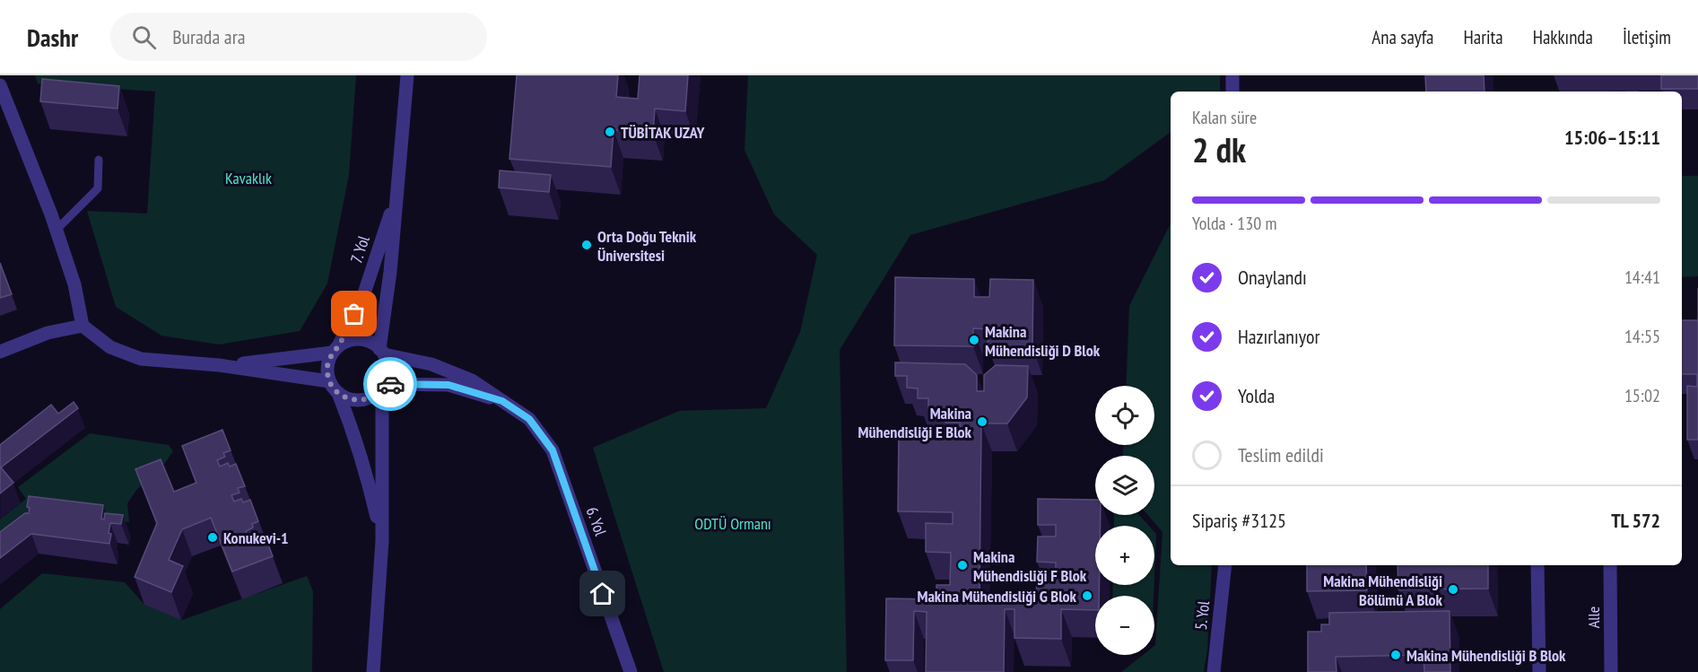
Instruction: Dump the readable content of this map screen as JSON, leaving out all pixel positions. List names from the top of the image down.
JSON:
{
  "streets": {
    "street": [
      "7. Yol",
      "6. Yol",
      "5. Yol",
      "Alle"
    ]
  },
  "crossings": [
    ["7. Yol", "6. Yol"]
  ],
  "parks": ["Kavaklık", "ODTÜ Ormanı"],
  "places": [
    "TÜBİTAK UZAY",
    "Orta Doğu Teknik Üniversitesi",
    "Makina Mühendisliği D Blok",
    "Makina Mühendisliği E Blok",
    "Konukevi-1",
    "Makina Mühendisliği F Blok",
    "Makina Mühendisliği Bölümü A Blok",
    "Makina Mühendisliği G Blok",
    "Makina Mühendisliği B Blok"
  ],
  "page": {
    "header": "Dashr",
    "search": "Burada ara",
    "nav": [
      "Ana sayfa",
      "Harita",
      "Hakkında",
      "İletişim"
    ],
    "heading": ["2 dk", "Kalan süre", "15:06–15:11"],
    "panel": ["Sipariş #3125", "TL 572"],
    "bar": "Yolda · 130 m",
    "list": [
      ["Onaylandı", "14:41"],
      ["Hazırlanıyor", "14:55"],
      ["Yolda", "15:02"],
      "Teslim edildi"
    ],
    "map_buttons": ["+", "−"]
  }
}
